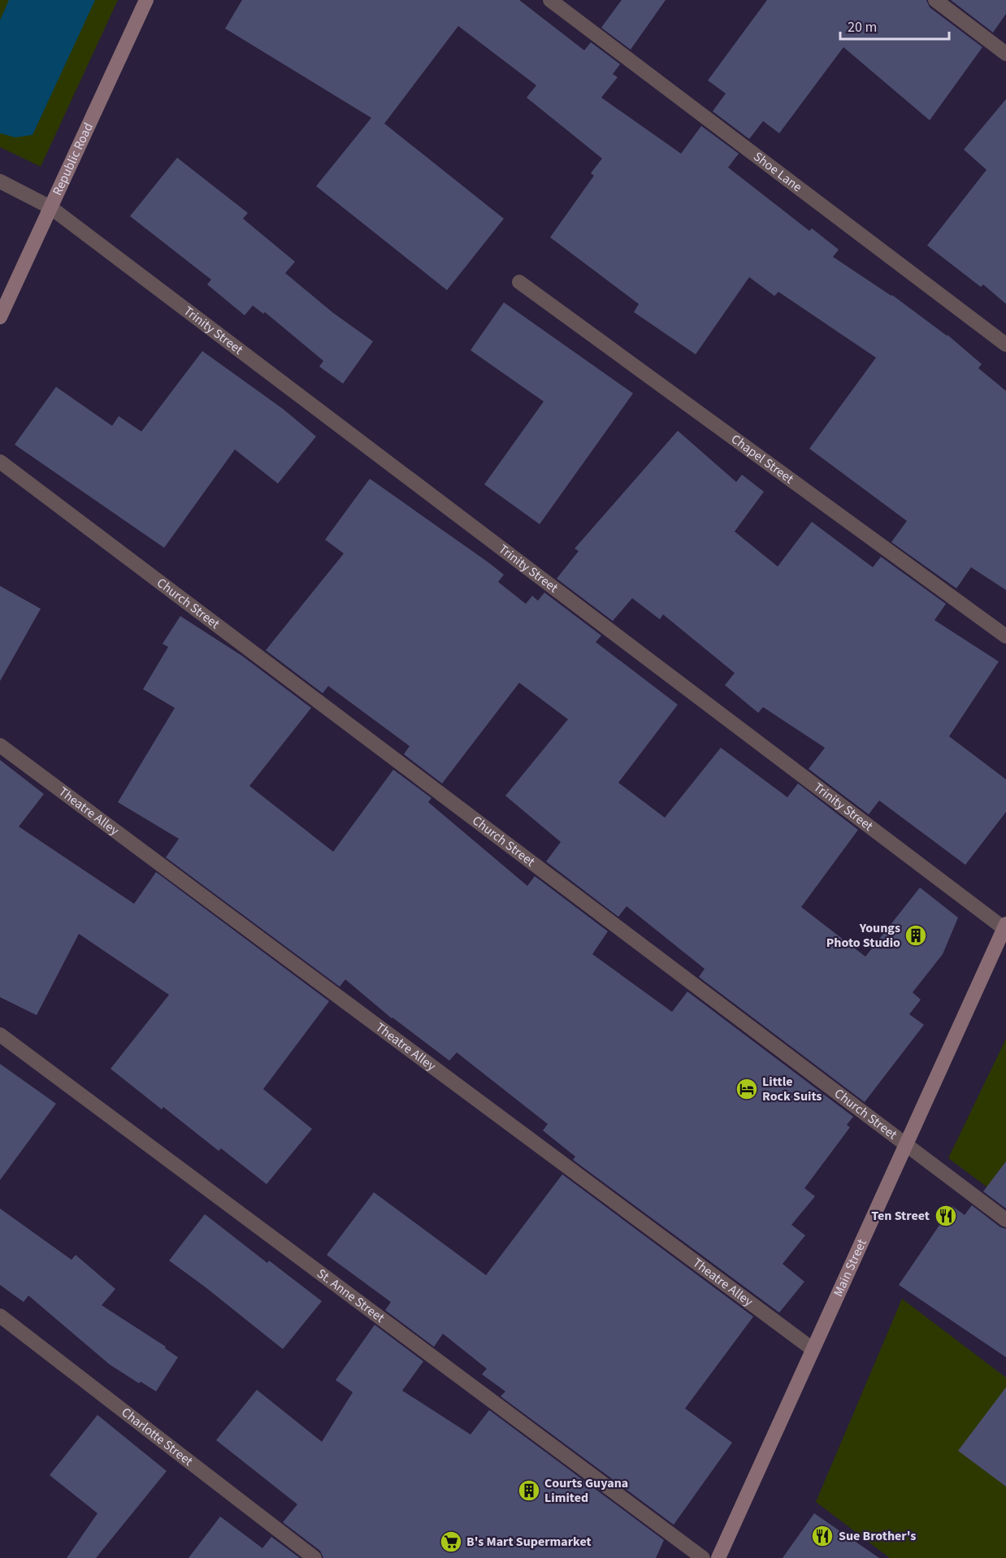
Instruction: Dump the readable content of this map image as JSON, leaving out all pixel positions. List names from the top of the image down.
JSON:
{
  "streets": {
    "street": [
      "Republic Road",
      "Shoe Lane",
      "Trinity Street",
      "Chapel Street",
      "Church Street",
      "Theatre Alley",
      "Main Street",
      "St. Anne Street",
      "Charlotte Street"
    ]
  },
  "crossings": [
    ["Republic Road", "Trinity Street"],
    ["Trinity Street", "Main Street"],
    ["Church Street", "Main Street"],
    ["Theatre Alley", "Main Street"]
  ],
  "places": {
    "building": ["Youngs Photo Studio", "Courts Guyana Limited"],
    "hotel": ["Little Rock Suits"],
    "restaurant": ["Ten Street", "Sue Brother's"],
    "supermarket": ["B's Mart Supermarket"]
  },
  "scale_bar": "20 m"
}
